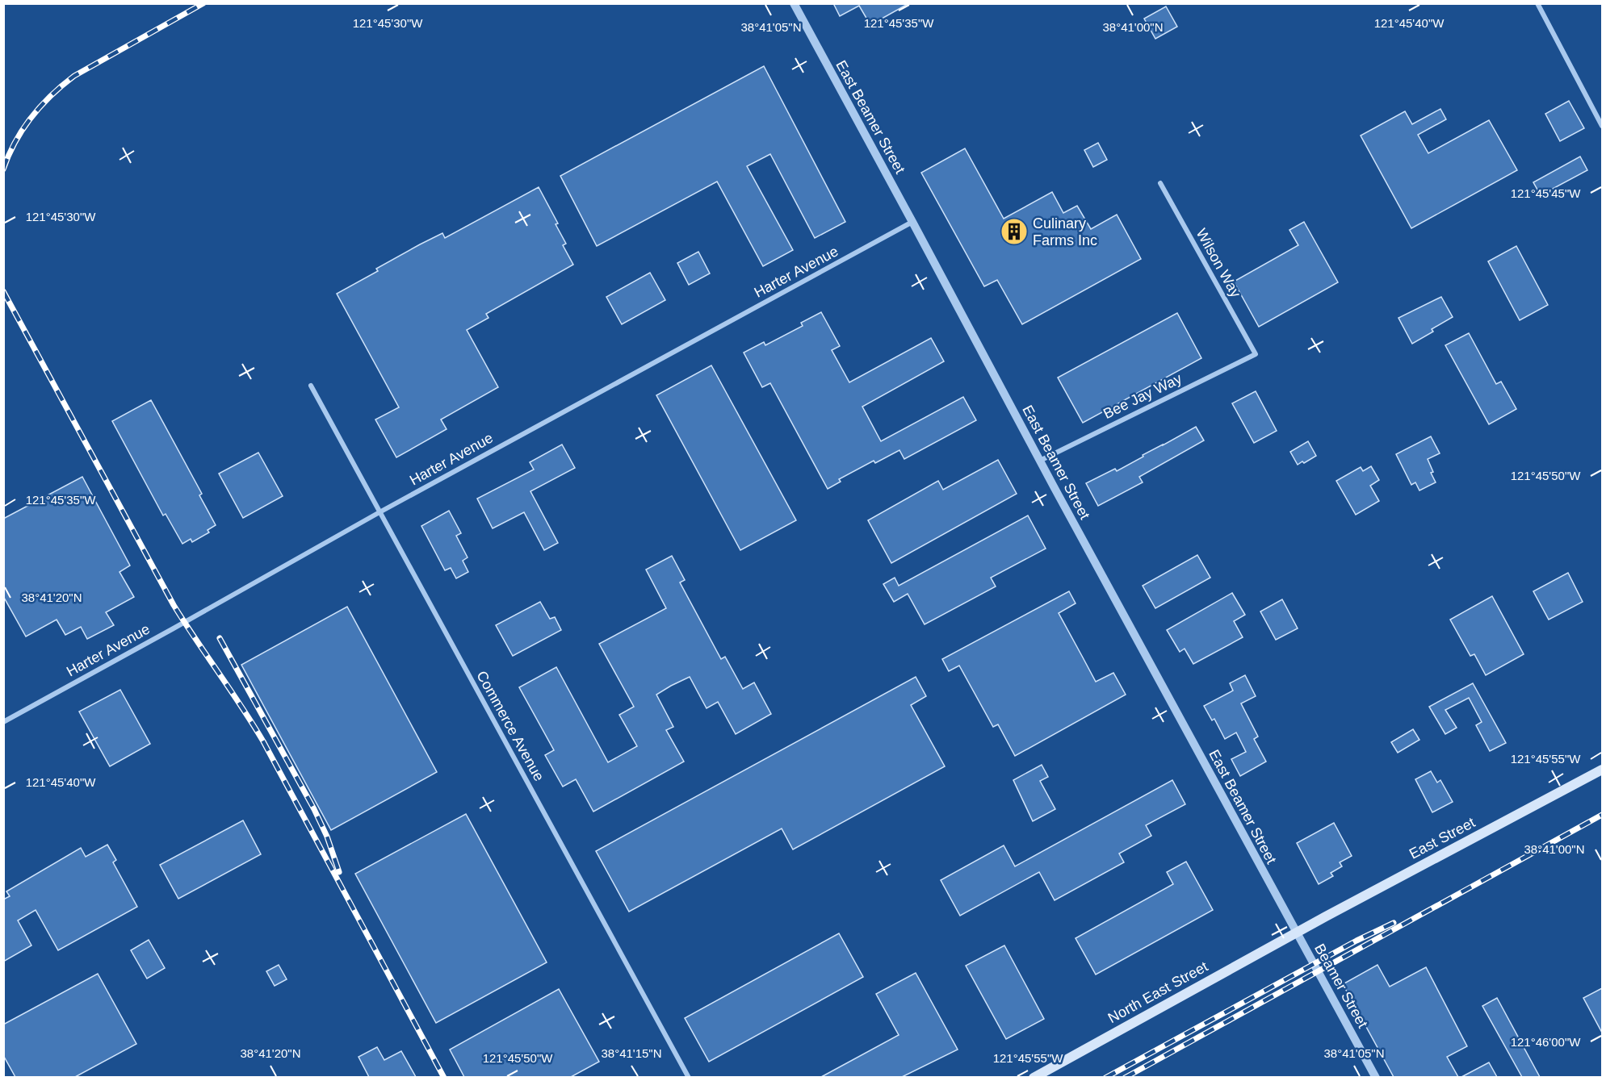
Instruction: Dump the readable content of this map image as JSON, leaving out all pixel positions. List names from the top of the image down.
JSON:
{
  "streets": {
    "main road": ["East Street", "North East Street"],
    "street": [
      "East Beamer Street",
      "Wilson Way",
      "Harter Avenue",
      "Bee Jay Way",
      "Commerce Avenue",
      "Beamer Street"
    ]
  },
  "crossings": [
    ["East Beamer Street", "Harter Avenue"],
    ["East Beamer Street", "Bee Jay Way"],
    ["East Beamer Street", "East Street"],
    ["East Beamer Street", "Beamer Street"],
    ["East Beamer Street", "North East Street"],
    ["Wilson Way", "Bee Jay Way"],
    ["Harter Avenue", "Commerce Avenue"],
    ["East Street", "Beamer Street"],
    ["East Street", "North East Street"],
    ["Beamer Street", "North East Street"]
  ],
  "places": {
    "building": ["Culinary Farms Inc"]
  },
  "coordinates": [
    "121°45'30\"W",
    "121°45'35\"W",
    "121°45'40\"W",
    "38°41'05\"N",
    "38°41'00\"N",
    "121°45'45\"W",
    "121°45'50\"W",
    "38°41'20\"N",
    "121°45'55\"W",
    "121°46'00\"W",
    "38°41'15\"N"
  ]
}
